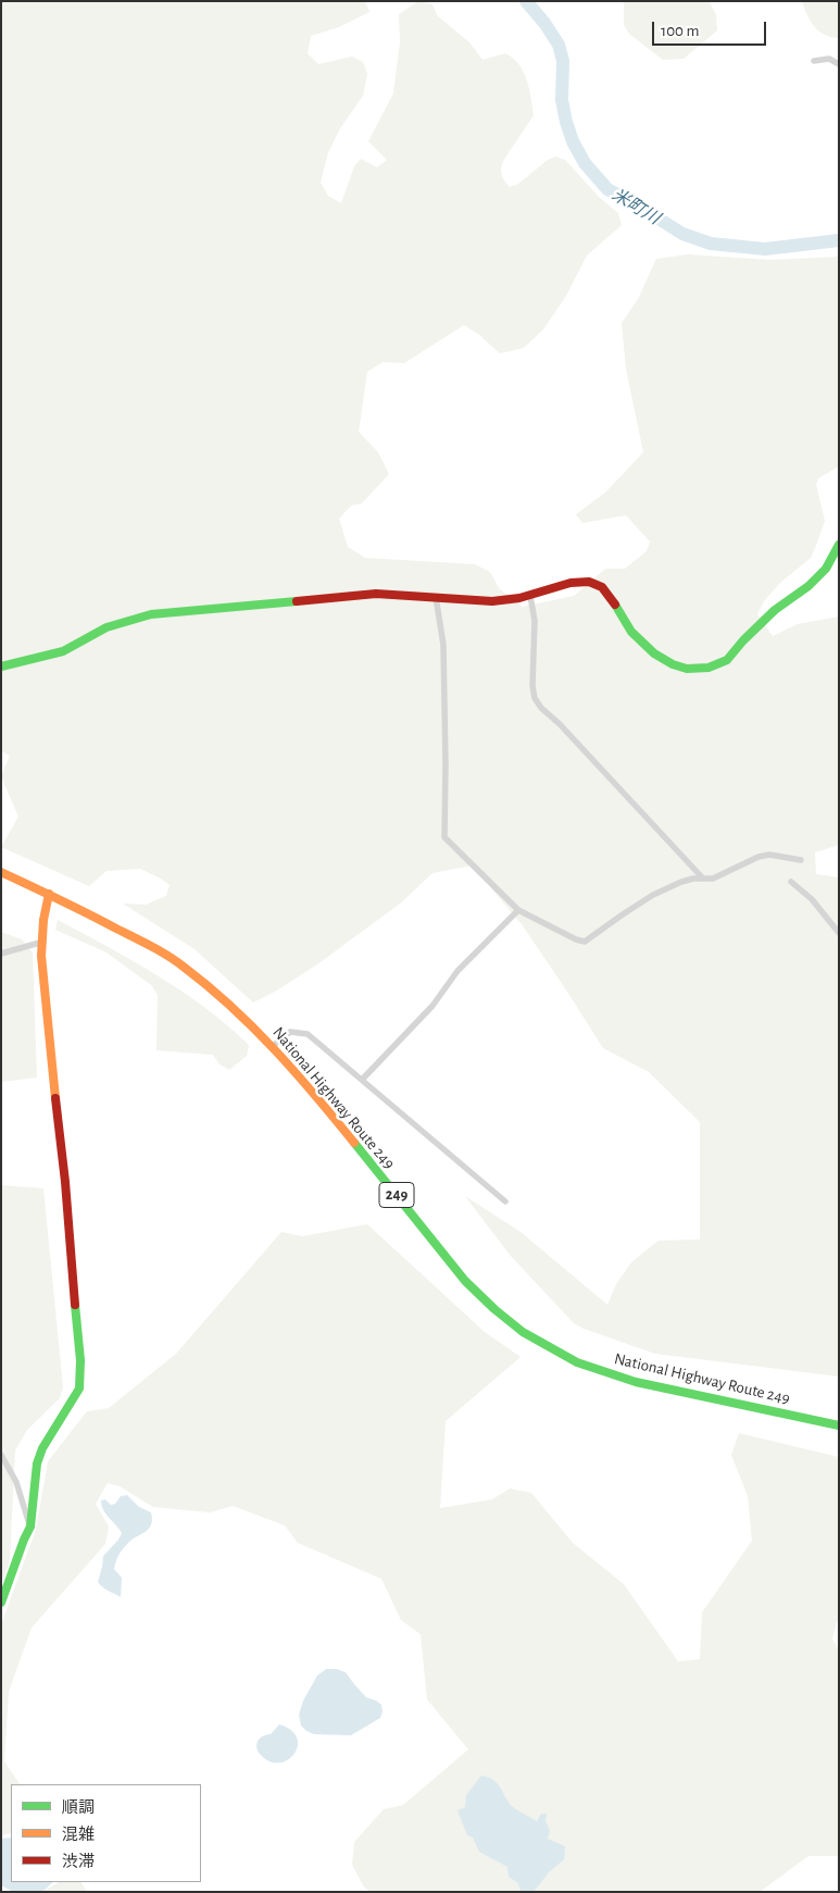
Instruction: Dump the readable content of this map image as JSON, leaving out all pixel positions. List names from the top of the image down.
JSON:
{
  "streets": {
    "main road": ["National Highway Route 249", "249"]
  },
  "water": ["米町川"],
  "legend": ["順調", "混雑", "渋滞"],
  "scale_bar": "100 m"
}
